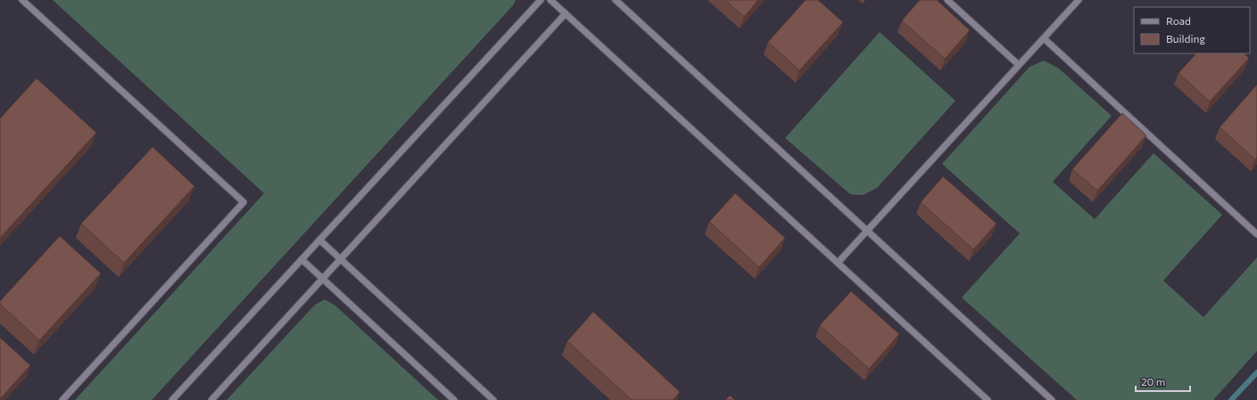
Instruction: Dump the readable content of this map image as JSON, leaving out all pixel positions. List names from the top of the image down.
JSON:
{
  "legend": ["Road", "Building"],
  "scale_bar": "20 m"
}
